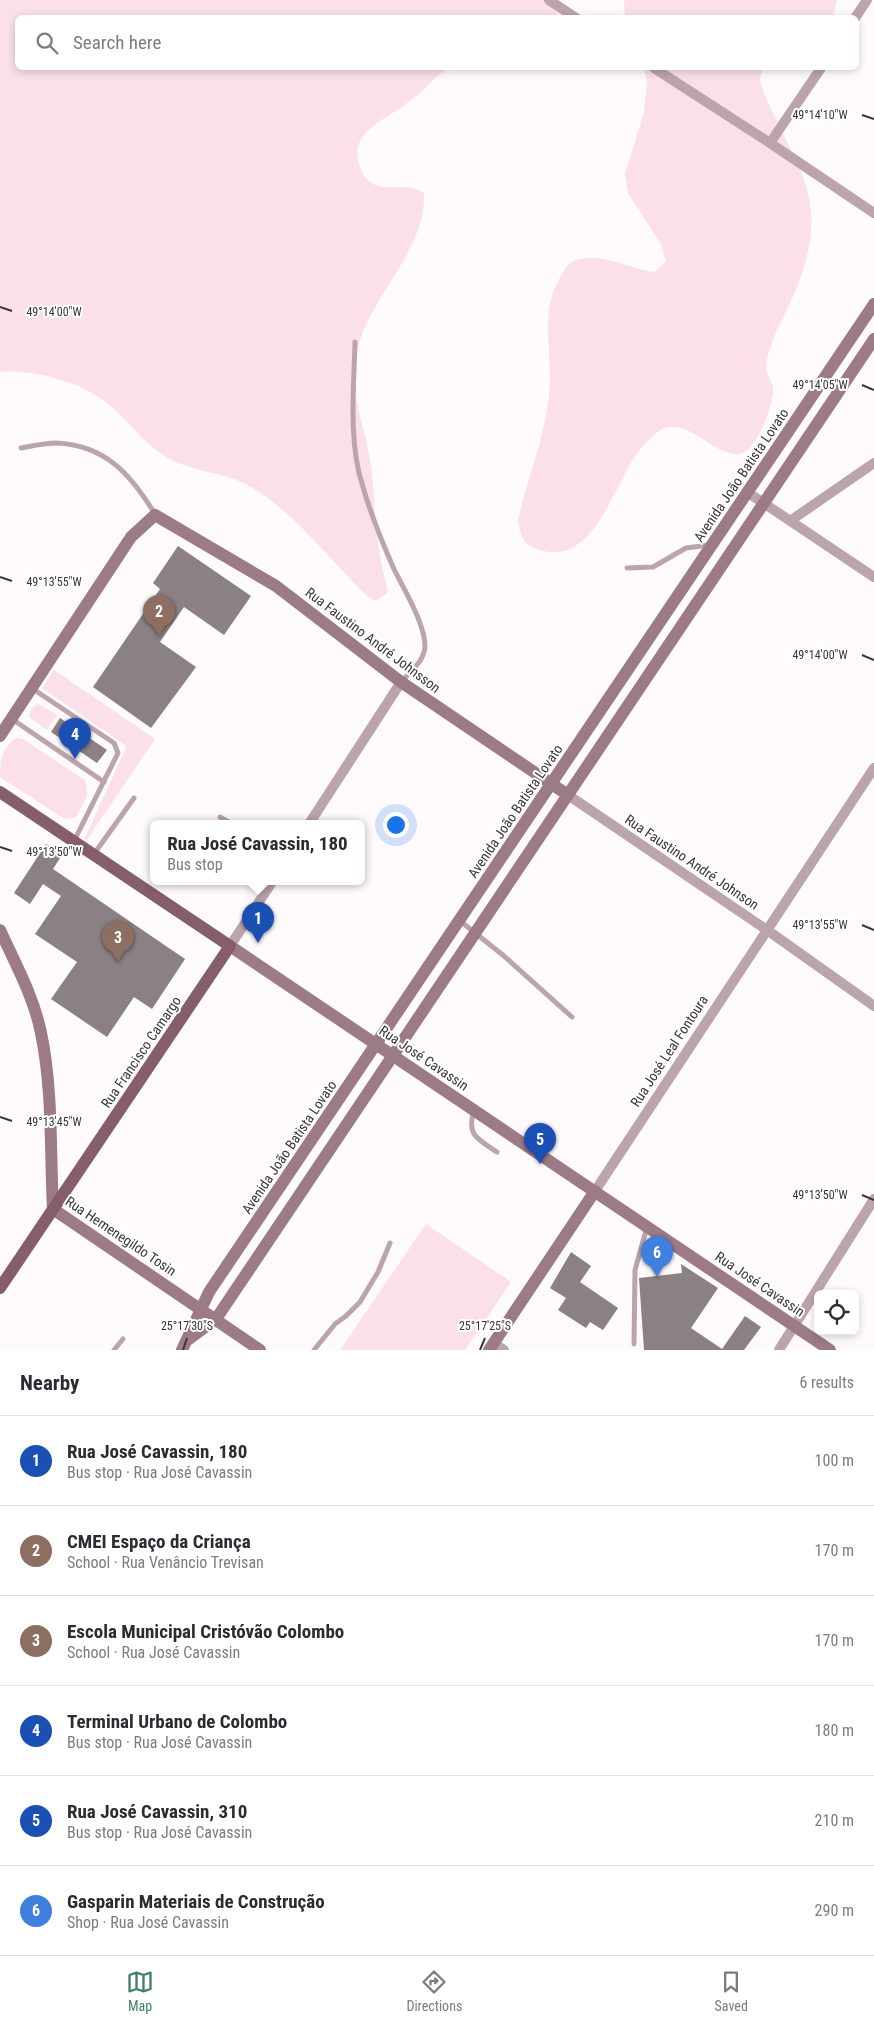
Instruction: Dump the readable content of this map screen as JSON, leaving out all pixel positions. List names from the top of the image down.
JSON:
{
  "streets": {
    "main road": ["Rua Francisco Camargo", "Rua José Cavassin"],
    "street": [
      "Avenida João Batista Lovato",
      "Rua Faustino André Johnsson",
      "Rua Faustino André Johnson",
      "Rua José Leal Fontoura",
      "Rua Hemenegildo Tosin"
    ]
  },
  "crossings": [
    ["Avenida João Batista Lovato", "Rua Faustino André Johnsson"],
    ["Avenida João Batista Lovato", "Rua Faustino André Johnson"],
    ["Avenida João Batista Lovato", "Rua José Cavassin"],
    ["Avenida João Batista Lovato", "Rua Hemenegildo Tosin"],
    ["Rua Faustino André Johnsson", "Rua Faustino André Johnson"],
    ["Rua Faustino André Johnson", "Rua José Leal Fontoura"],
    ["Rua José Leal Fontoura", "Rua José Cavassin"],
    ["Rua Francisco Camargo", "Rua José Cavassin"],
    ["Rua Francisco Camargo", "Rua Hemenegildo Tosin"]
  ],
  "page": {
    "search": "Search here",
    "pins": [
      "2",
      "4",
      "1",
      "3",
      "5",
      "6"
    ],
    "popup": ["Rua José Cavassin, 180", "Bus stop"],
    "heading": ["Nearby", "6 results"],
    "list": [
      {
        "mark": "1",
        "name": "Rua José Cavassin, 180",
        "note": "Bus stop · Rua José Cavassin",
        "value": "100 m"
      },
      {
        "mark": "2",
        "name": "CMEI Espaço da Criança",
        "note": "School · Rua Venâncio Trevisan",
        "value": "170 m"
      },
      {
        "mark": "3",
        "name": "Escola Municipal Cristóvão Colombo",
        "note": "School · Rua José Cavassin",
        "value": "170 m"
      },
      {
        "mark": "4",
        "name": "Terminal Urbano de Colombo",
        "note": "Bus stop · Rua José Cavassin",
        "value": "180 m"
      },
      {
        "mark": "5",
        "name": "Rua José Cavassin, 310",
        "note": "Bus stop · Rua José Cavassin",
        "value": "210 m"
      },
      {
        "mark": "6",
        "name": "Gasparin Materiais de Construção",
        "note": "Shop · Rua José Cavassin",
        "value": "290 m"
      }
    ],
    "nav": ["Map", "Directions", "Saved"]
  },
  "coordinates": [
    "49°14'10\"W",
    "49°14'00\"W",
    "49°14'05\"W",
    "49°13'55\"W",
    "49°13'50\"W",
    "49°13'45\"W",
    "25°17'30\"S",
    "25°17'25\"S"
  ]
}
